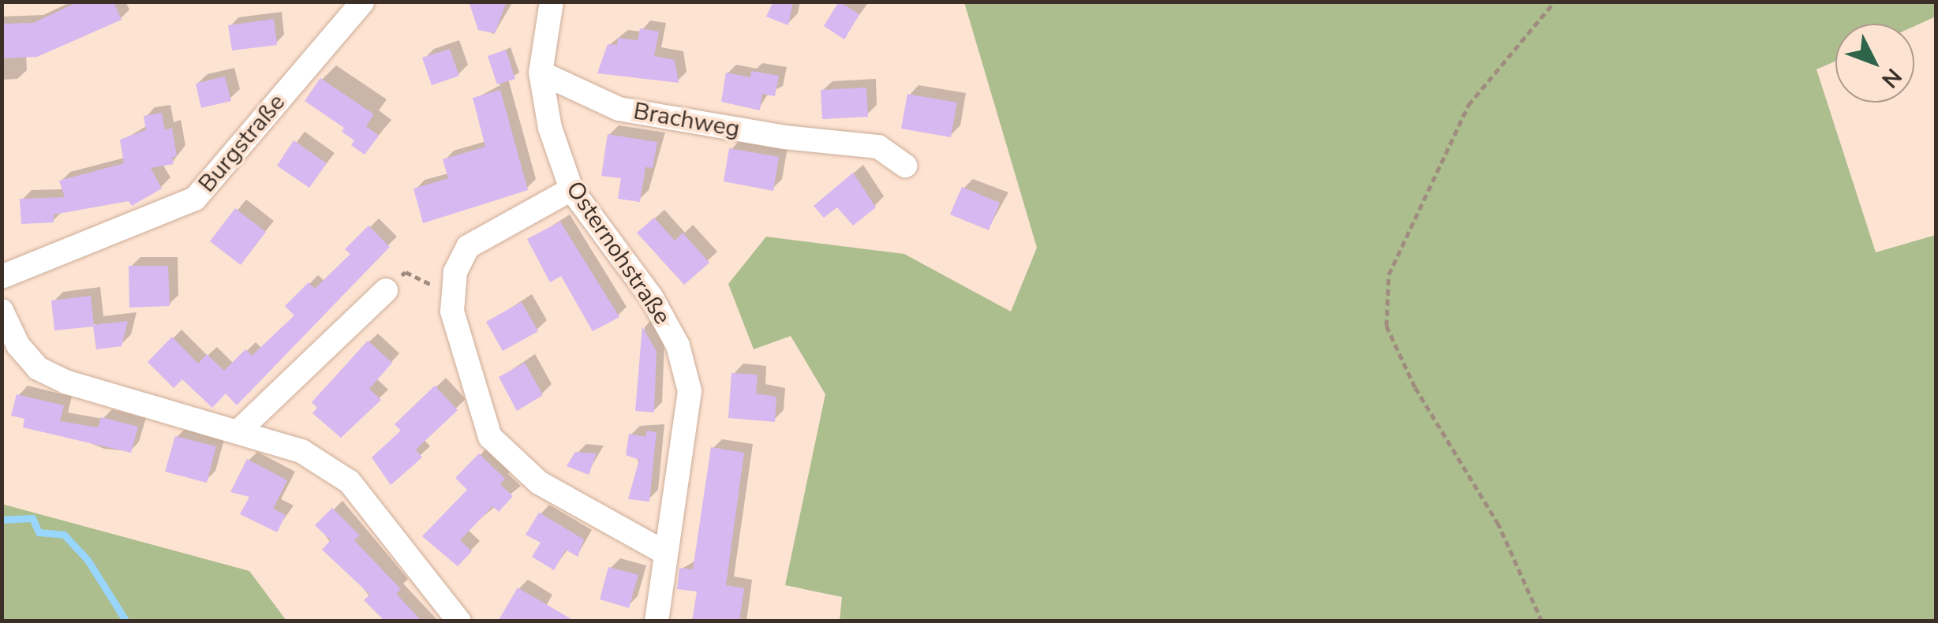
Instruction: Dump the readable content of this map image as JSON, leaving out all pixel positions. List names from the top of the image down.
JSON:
{
  "streets": {
    "street": ["Brachweg", "Burgstraße", "Osternohstraße"]
  },
  "crossings": [
    ["Brachweg", "Osternohstraße"]
  ],
  "north": "bottom right"
}
